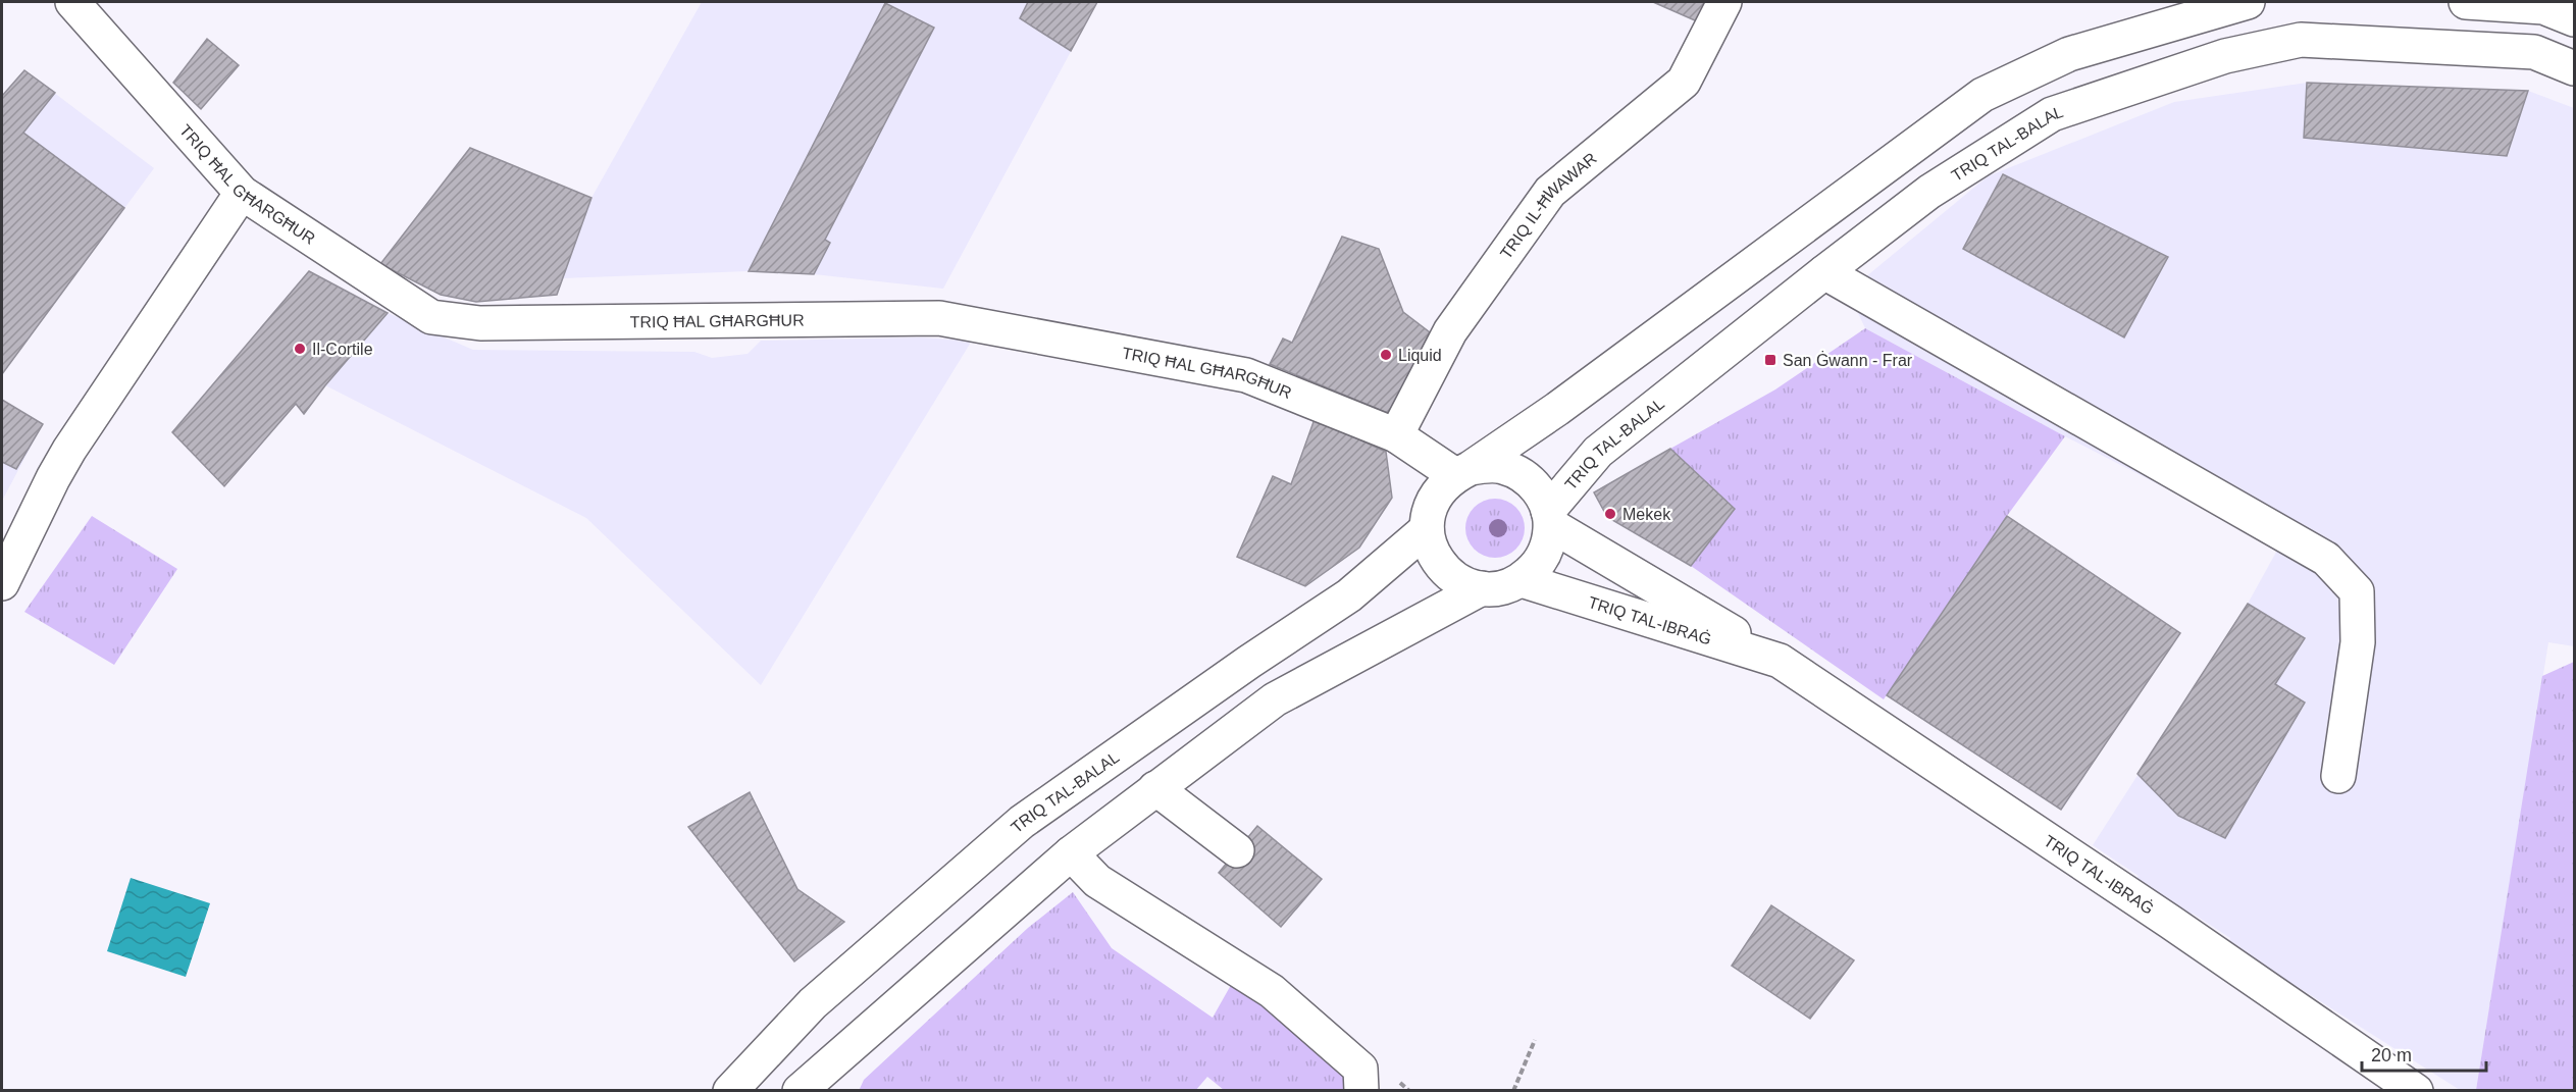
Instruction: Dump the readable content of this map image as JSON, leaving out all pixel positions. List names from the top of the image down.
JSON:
{
  "streets": {
    "main road": [
      "TRIQ TAL-BALAL",
      "TRIQ ĦAL GĦARGĦUR",
      "TRIQ IL-ĦWAWAR",
      "TRIQ TAL-IBRAĠ"
    ]
  },
  "crossings": [
    ["TRIQ TAL-BALAL", "TRIQ ĦAL GĦARGĦUR"],
    ["TRIQ TAL-BALAL", "TRIQ TAL-IBRAĠ"],
    ["TRIQ ĦAL GĦARGĦUR", "TRIQ IL-ĦWAWAR"],
    ["TRIQ ĦAL GĦARGĦUR", "TRIQ TAL-IBRAĠ"]
  ],
  "places": {
    "other": ["Il-Cortile", "Liquid", "Mekek"],
    "transit": ["San Ġwann - Frar"]
  },
  "scale_bar": "20 m"
}
